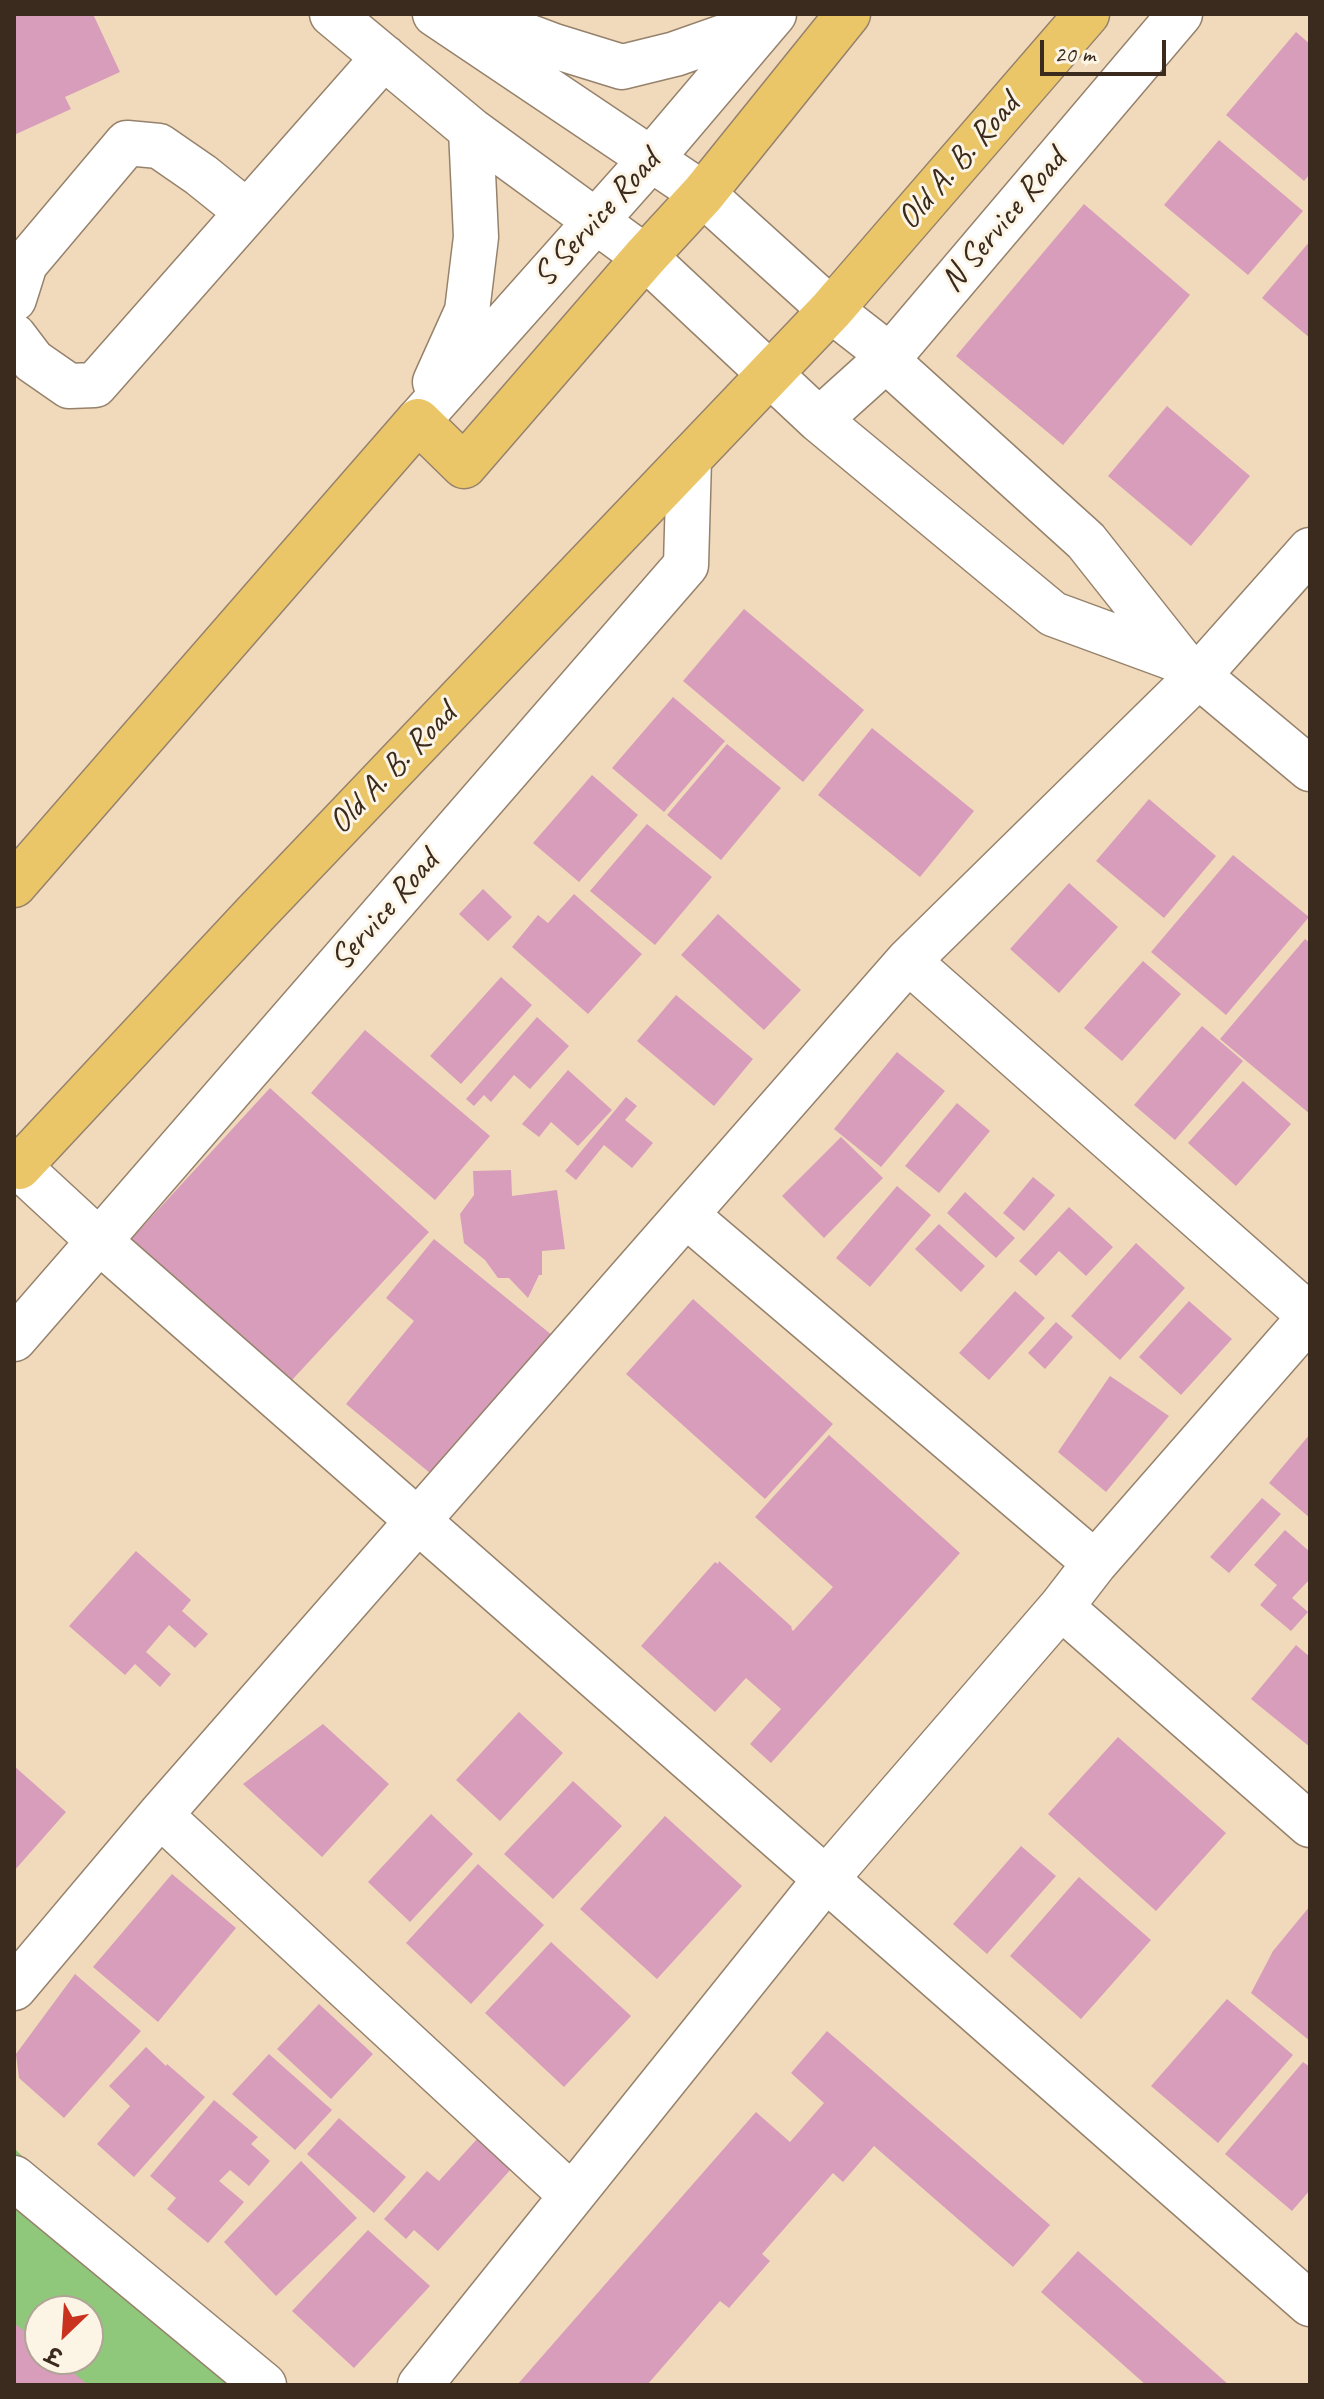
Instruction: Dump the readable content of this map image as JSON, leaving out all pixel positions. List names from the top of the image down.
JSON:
{
  "streets": {
    "main road": ["Old A. B. Road"],
    "street": ["S Service Road", "N Service Road", "Service Road"]
  },
  "crossings": [
    ["Old A. B. Road", "Service Road"]
  ],
  "scale_bar": "20 m",
  "north": "bottom left"
}
